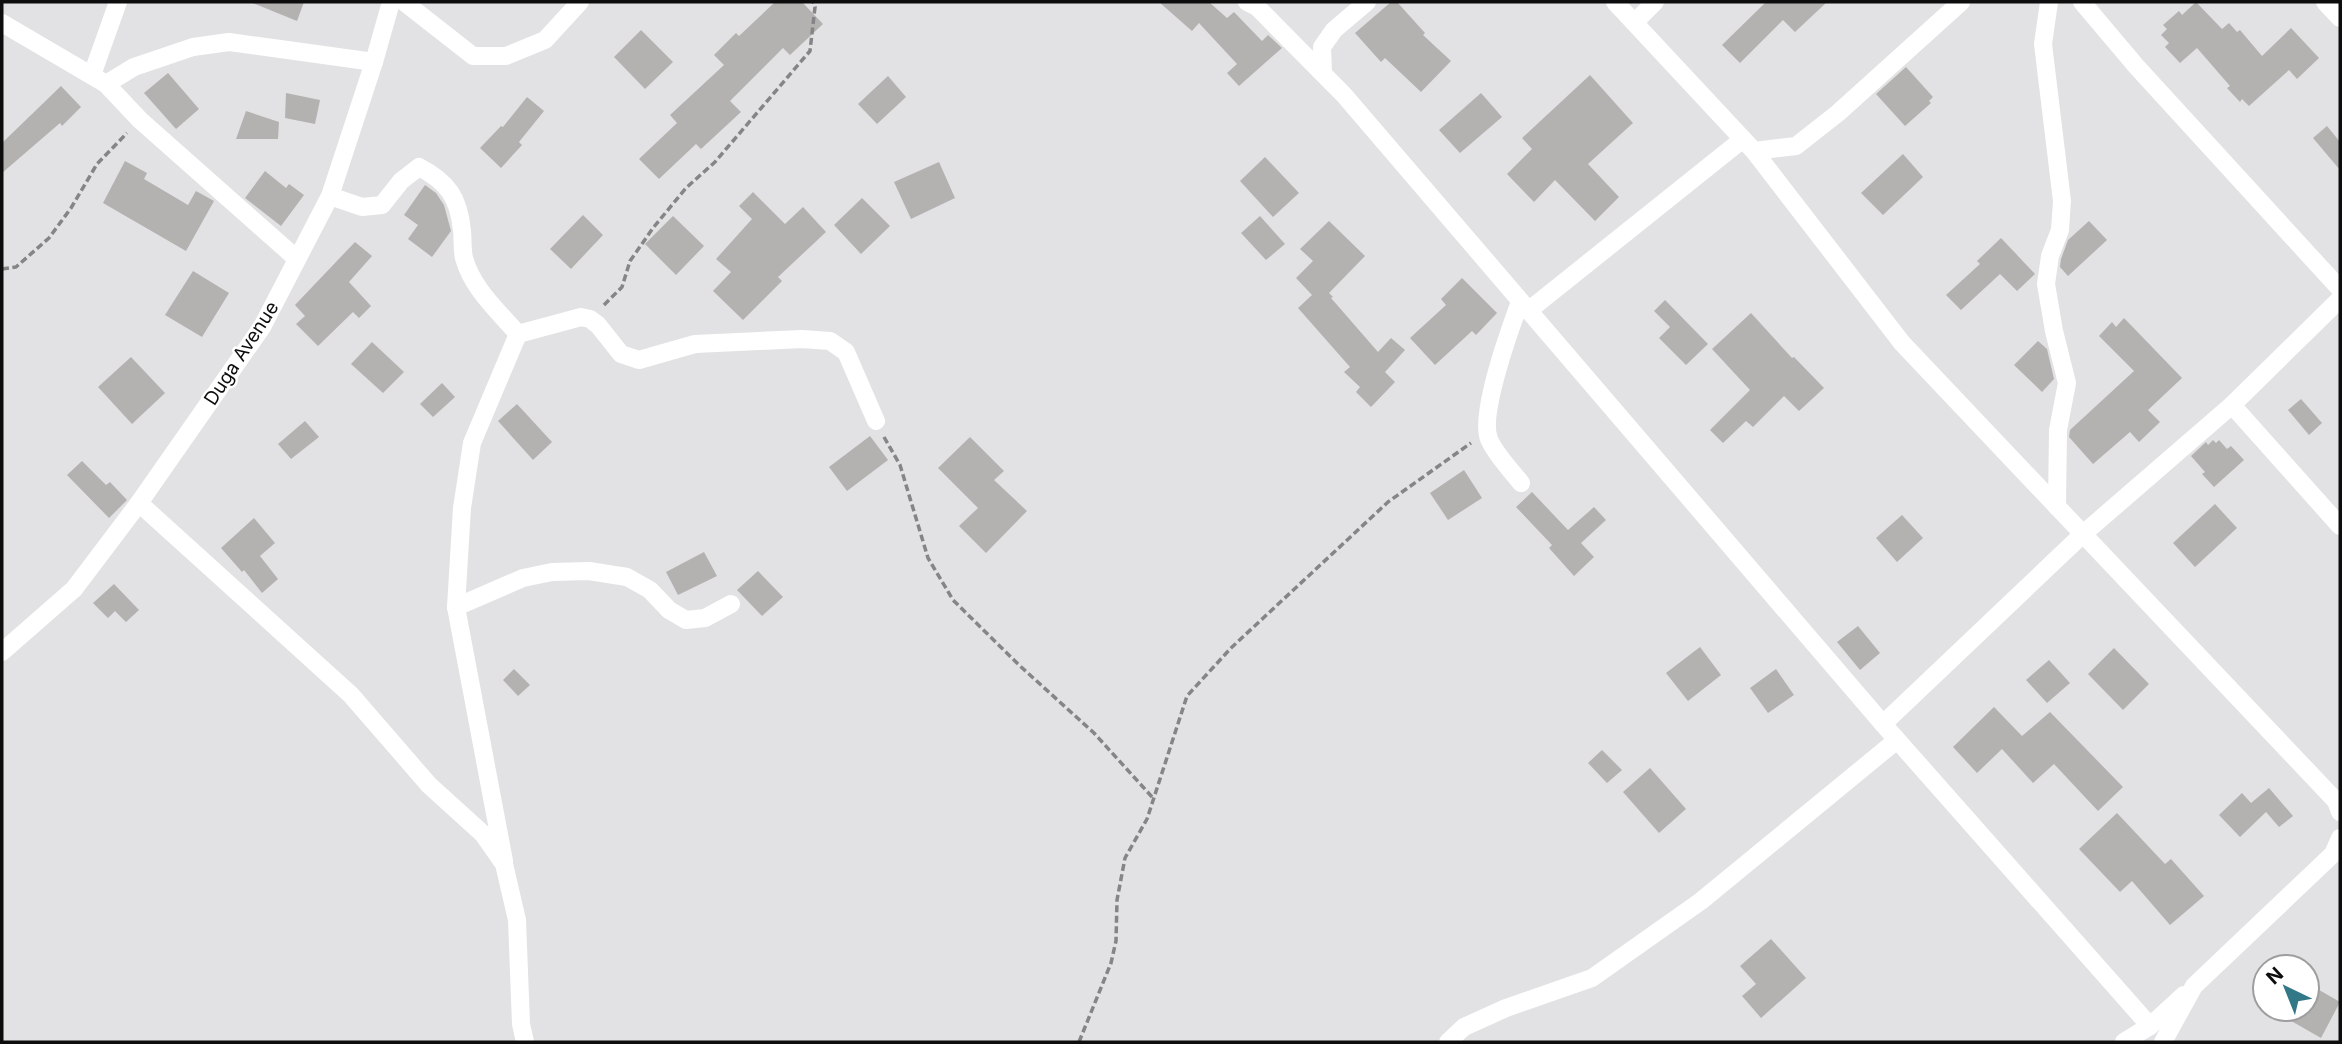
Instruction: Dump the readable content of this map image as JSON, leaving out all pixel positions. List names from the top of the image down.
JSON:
{
  "streets": {
    "street": ["Duga Avenue"]
  },
  "north": "top left"
}
